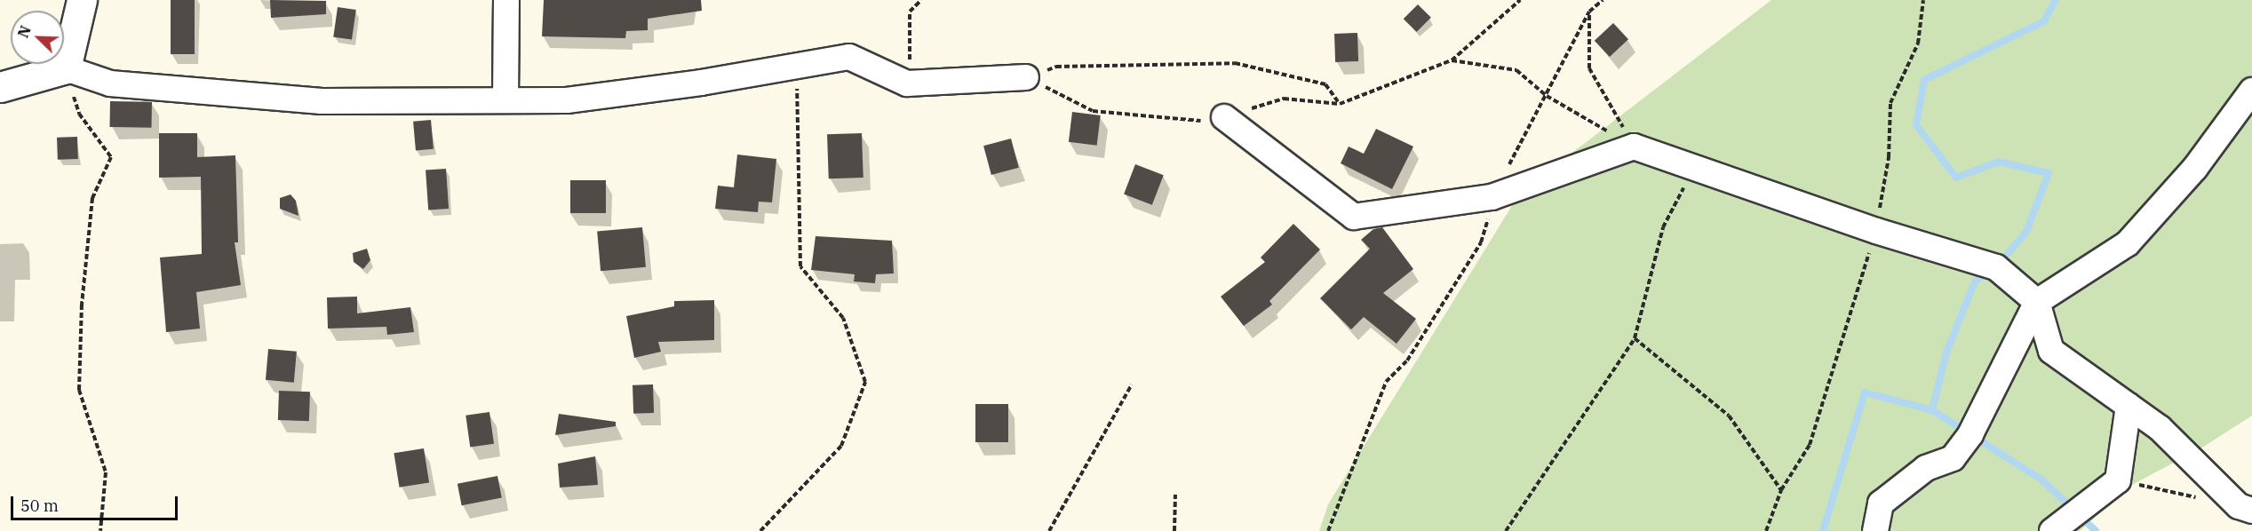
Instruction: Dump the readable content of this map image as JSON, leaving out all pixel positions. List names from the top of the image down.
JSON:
{
  "scale_bar": "50 m",
  "north": "top left"
}
